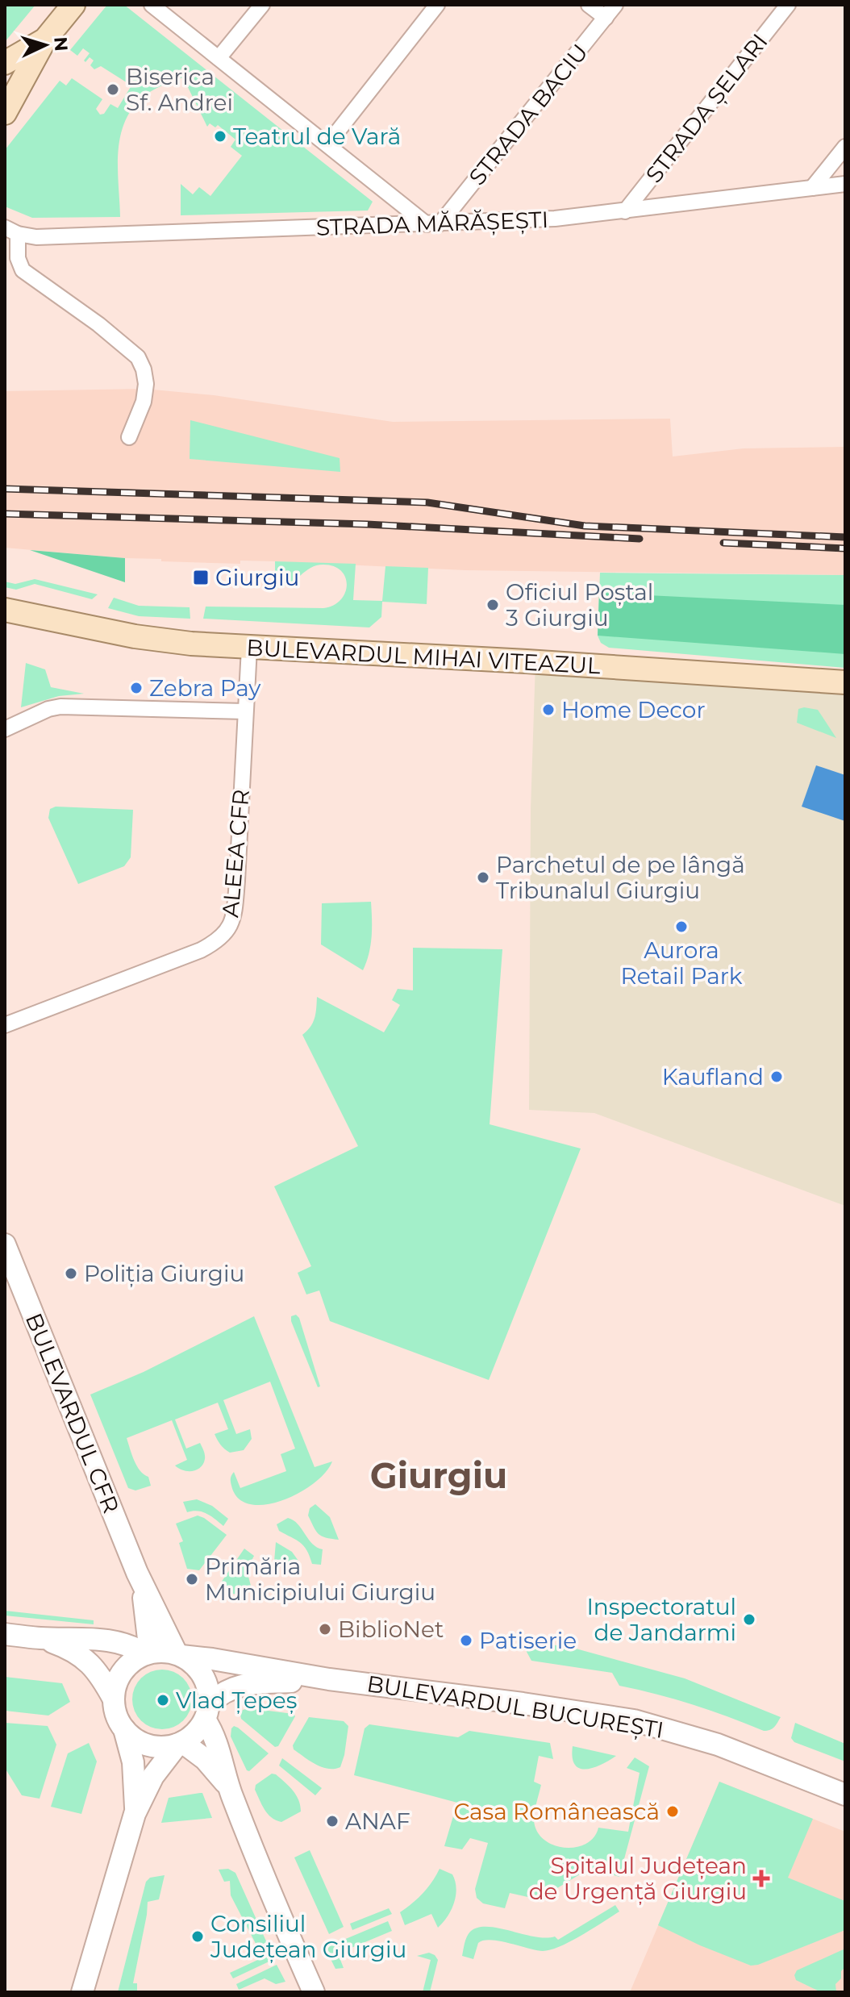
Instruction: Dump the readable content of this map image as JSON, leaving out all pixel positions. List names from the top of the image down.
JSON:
{
  "streets": {
    "main road": ["BULEVARDUL MIHAI VITEAZUL", "BULEVARDUL CFR", "BULEVARDUL BUCUREȘTI"],
    "street": [
      "STRADA ȘELARI",
      "STRADA BACIU",
      "STRADA MĂRĂȘEȘTI",
      "ALEEA CFR"
    ]
  },
  "crossings": [
    ["STRADA ȘELARI", "STRADA MĂRĂȘEȘTI"],
    ["STRADA BACIU", "STRADA MĂRĂȘEȘTI"],
    ["BULEVARDUL MIHAI VITEAZUL", "ALEEA CFR"],
    ["BULEVARDUL CFR", "BULEVARDUL BUCUREȘTI"]
  ],
  "districts": ["Giurgiu"],
  "places": {
    "other": [
      "Biserica Sf. Andrei",
      "Teatrul de Vară",
      "Oficiul Poștal 3 Giurgiu",
      "Zebra Pay",
      "Home Decor",
      "Parchetul de pe lângă Tribunalul Giurgiu",
      "Aurora Retail Park",
      "Kaufland",
      "Poliția Giurgiu",
      "Primăria Municipiului Giurgiu",
      "Inspectoratul de Jandarmi",
      "BiblioNet",
      "Patiserie",
      "Vlad Țepeș",
      "Casa Românească",
      "ANAF",
      "Consiliul Județean Giurgiu"
    ],
    "transit": ["Giurgiu"],
    "health": ["Spitalul Județean de Urgență Giurgiu"]
  },
  "north": "right"
}
